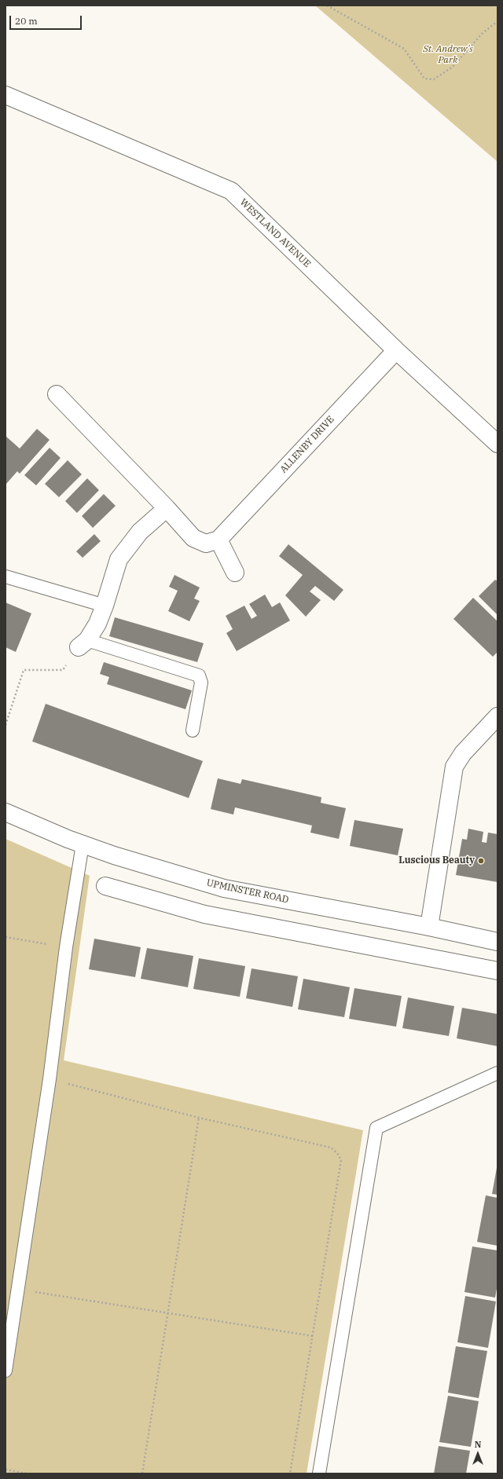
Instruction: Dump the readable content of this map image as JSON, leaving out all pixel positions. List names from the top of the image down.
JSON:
{
  "streets": {
    "street": ["WESTLAND AVENUE", "ALLENBY DRIVE", "UPMINSTER ROAD"]
  },
  "crossings": [
    ["WESTLAND AVENUE", "ALLENBY DRIVE"]
  ],
  "parks": ["St. Andrew's Park"],
  "places": ["Luscious Beauty"],
  "scale_bar": "20 m",
  "north": "top"
}
